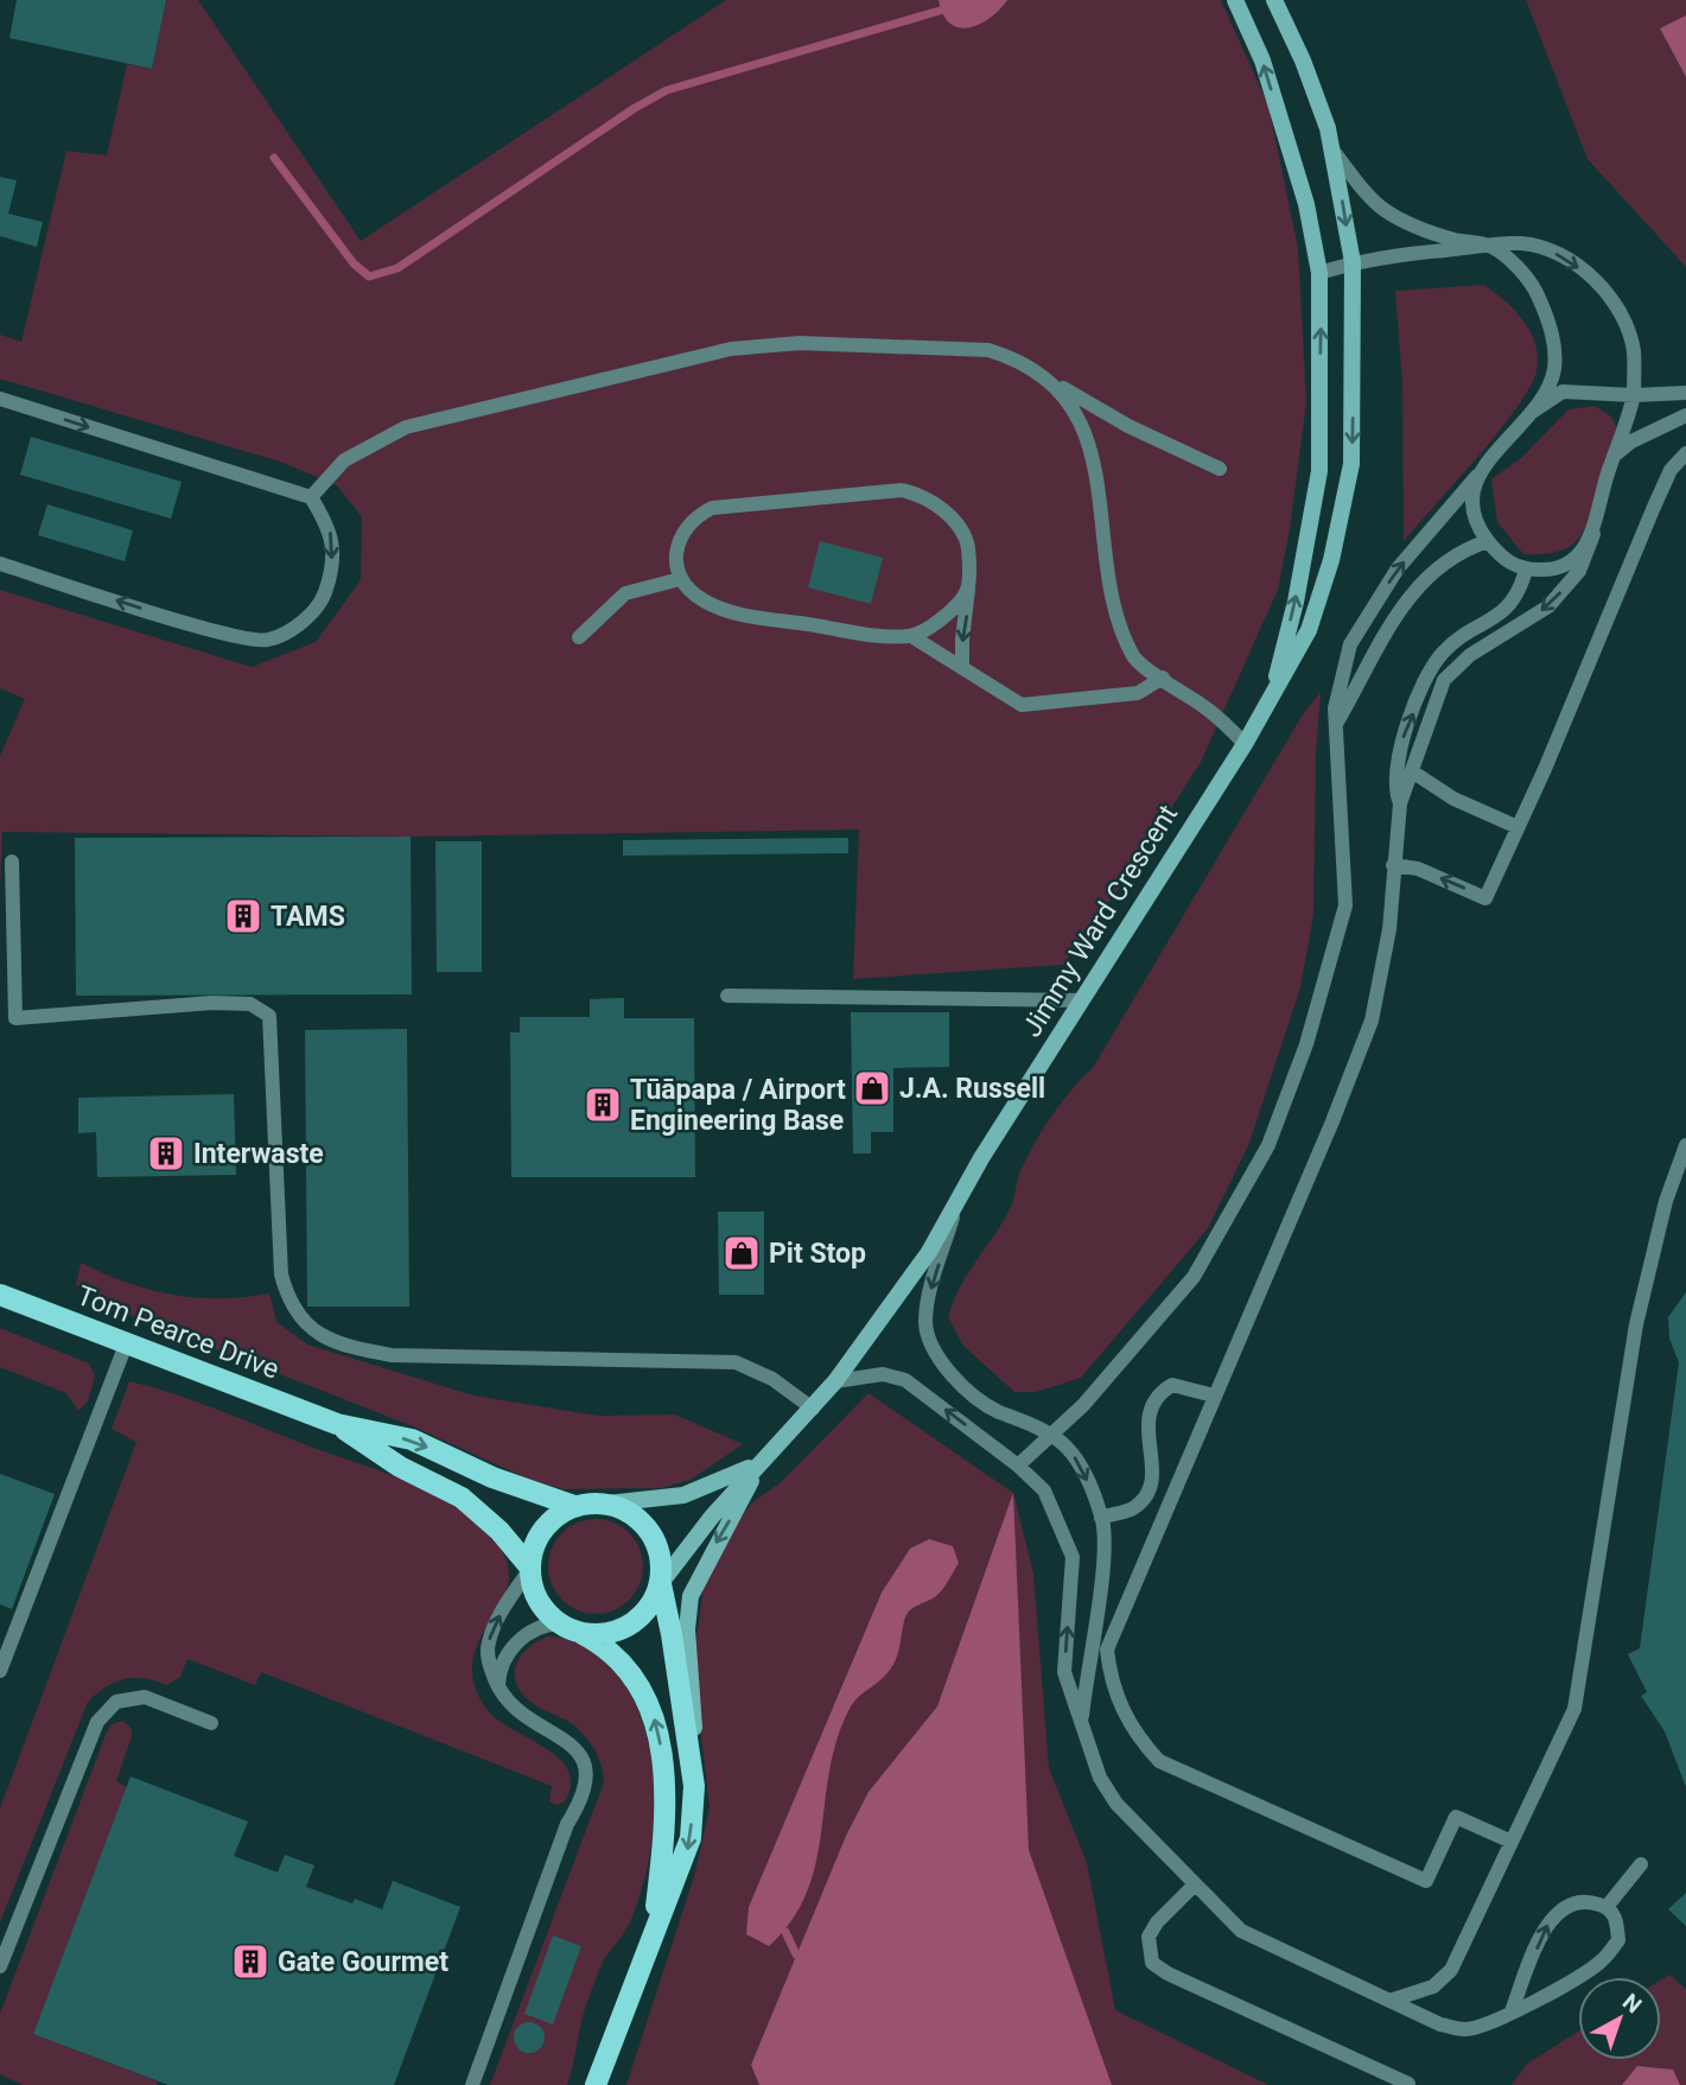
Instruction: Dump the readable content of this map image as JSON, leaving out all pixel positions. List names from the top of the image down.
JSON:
{
  "streets": {
    "main road": ["Tom Pearce Drive"],
    "street": ["Jimmy Ward Crescent"]
  },
  "crossings": [
    ["Jimmy Ward Crescent", "Tom Pearce Drive"]
  ],
  "places": {
    "building": [
      "TAMS",
      "Tūāpapa / Airport Engineering Base",
      "Interwaste",
      "Gate Gourmet"
    ],
    "shop": ["J.A. Russell", "Pit Stop"]
  },
  "north": "top right"
}
